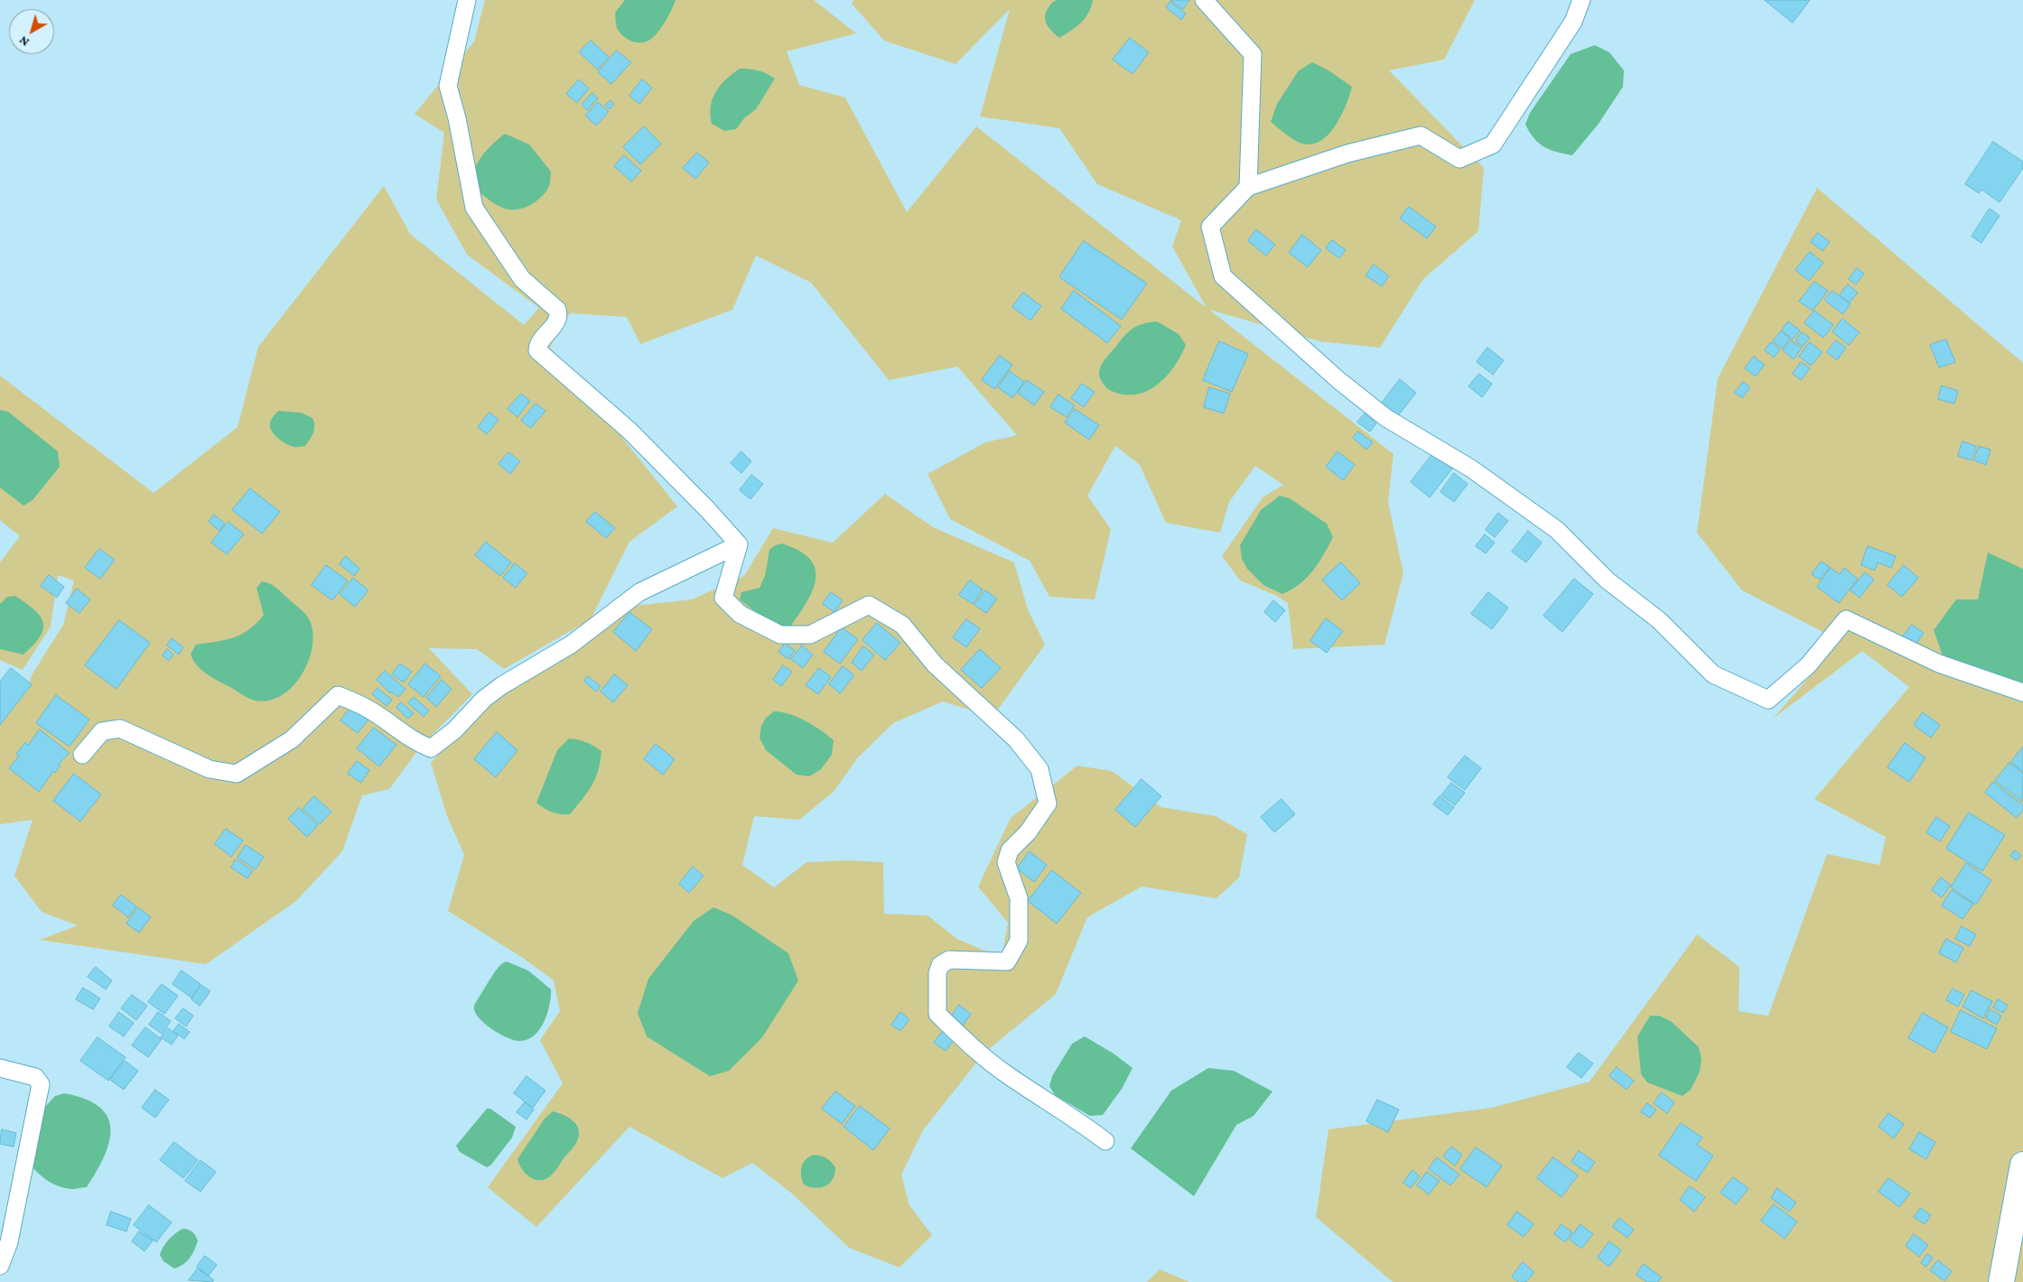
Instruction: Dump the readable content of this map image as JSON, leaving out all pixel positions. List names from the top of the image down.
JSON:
{
  "north": "bottom left"
}
